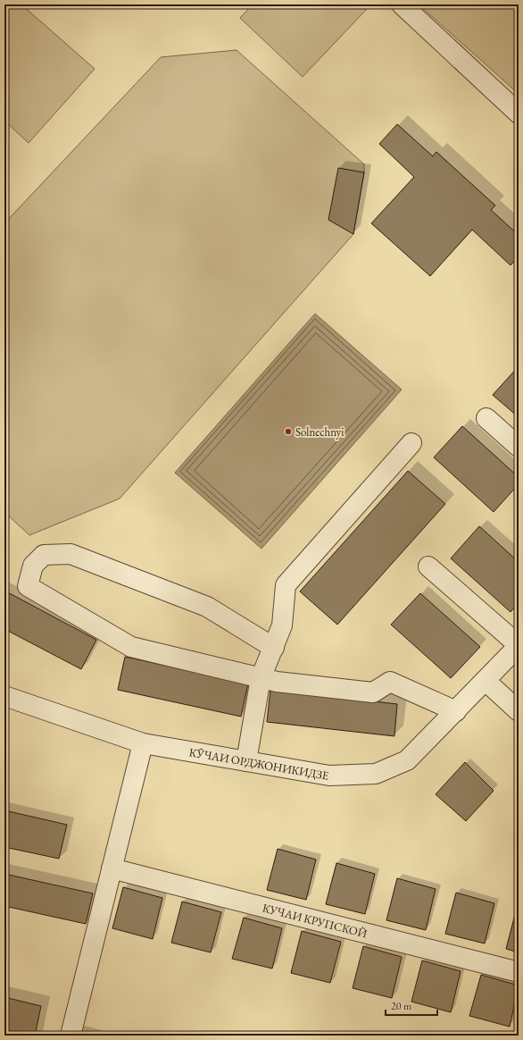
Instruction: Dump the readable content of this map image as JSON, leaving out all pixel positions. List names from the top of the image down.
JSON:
{
  "streets": {
    "street": ["КӮЧАИ ОРДЖОНИКИДЗЕ", "КУЧАИ КРУПСКОЙ"]
  },
  "places": ["Solnechnyi"],
  "scale_bar": "20 m"
}
